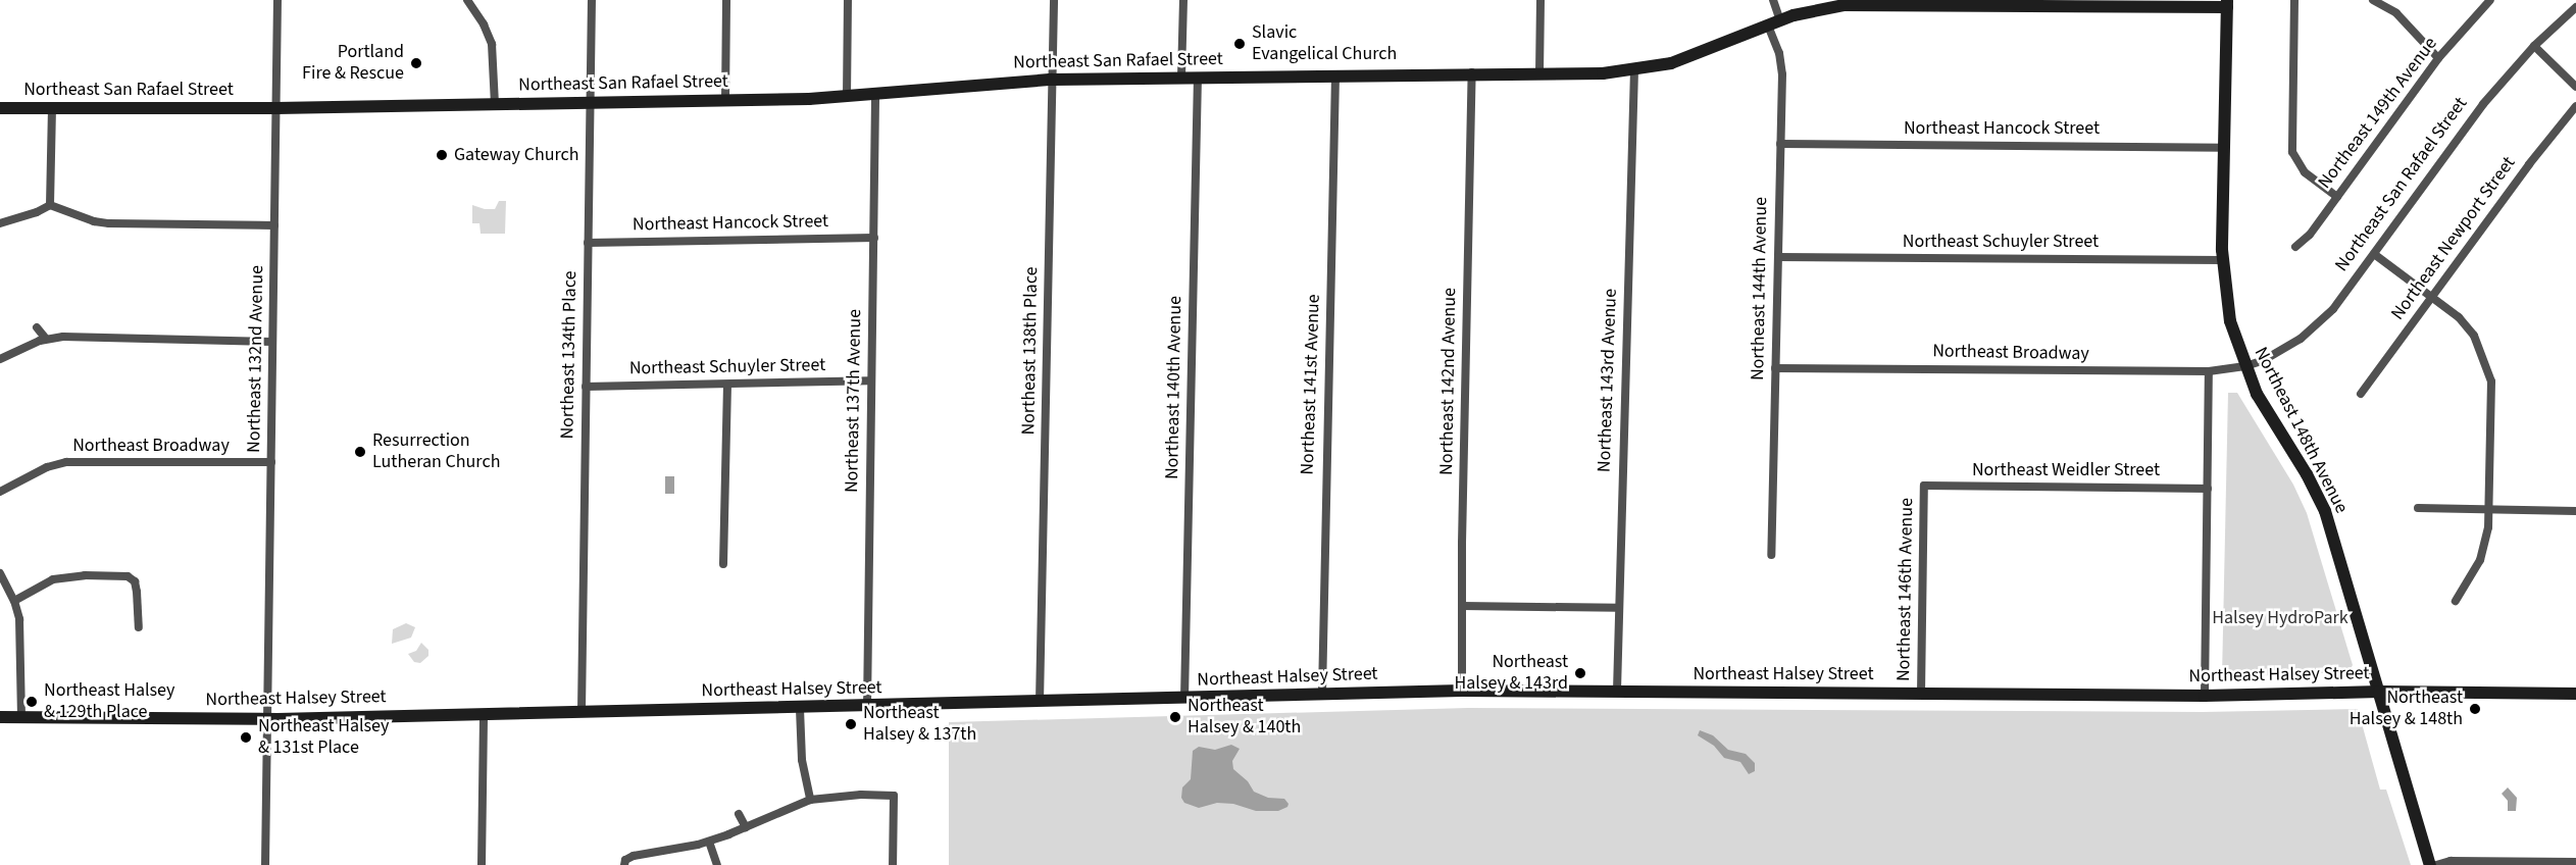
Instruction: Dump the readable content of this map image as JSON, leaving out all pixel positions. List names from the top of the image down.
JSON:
{
  "streets": {
    "main road": ["Northeast San Rafael Street", "Northeast 148th Avenue", "Northeast Halsey Street"],
    "street": [
      "Northeast 149th Avenue",
      "Northeast Hancock Street",
      "Northeast Newport Street",
      "Northeast Schuyler Street",
      "Northeast 144th Avenue",
      "Northeast 138th Place",
      "Northeast Broadway",
      "Northeast 134th Place",
      "Northeast 132nd Avenue",
      "Northeast 143rd Avenue",
      "Northeast 142nd Avenue",
      "Northeast 141st Avenue",
      "Northeast 140th Avenue",
      "Northeast 137th Avenue",
      "Northeast Weidler Street",
      "Northeast 146th Avenue"
    ]
  },
  "crossings": [
    ["Northeast San Rafael Street", "Northeast 144th Avenue"],
    ["Northeast San Rafael Street", "Northeast 138th Place"],
    ["Northeast San Rafael Street", "Northeast Broadway"],
    ["Northeast San Rafael Street", "Northeast 134th Place"],
    ["Northeast San Rafael Street", "Northeast 132nd Avenue"],
    ["Northeast San Rafael Street", "Northeast 143rd Avenue"],
    ["Northeast San Rafael Street", "Northeast 142nd Avenue"],
    ["Northeast San Rafael Street", "Northeast 141st Avenue"],
    ["Northeast San Rafael Street", "Northeast 140th Avenue"],
    ["Northeast San Rafael Street", "Northeast 137th Avenue"],
    ["Northeast San Rafael Street", "Northeast 148th Avenue"],
    ["Northeast Hancock Street", "Northeast 144th Avenue"],
    ["Northeast Hancock Street", "Northeast 134th Place"],
    ["Northeast Hancock Street", "Northeast 137th Avenue"],
    ["Northeast Hancock Street", "Northeast 148th Avenue"],
    ["Northeast Schuyler Street", "Northeast 144th Avenue"],
    ["Northeast Schuyler Street", "Northeast 134th Place"],
    ["Northeast Schuyler Street", "Northeast 137th Avenue"],
    ["Northeast Schuyler Street", "Northeast 148th Avenue"],
    ["Northeast 144th Avenue", "Northeast Broadway"],
    ["Northeast 138th Place", "Northeast Halsey Street"],
    ["Northeast Broadway", "Northeast 132nd Avenue"],
    ["Northeast Broadway", "Northeast 148th Avenue"],
    ["Northeast 134th Place", "Northeast Halsey Street"],
    ["Northeast 132nd Avenue", "Northeast Halsey Street"],
    ["Northeast 143rd Avenue", "Northeast Halsey Street"],
    ["Northeast 142nd Avenue", "Northeast Halsey Street"],
    ["Northeast 141st Avenue", "Northeast Halsey Street"],
    ["Northeast 140th Avenue", "Northeast Halsey Street"],
    ["Northeast 137th Avenue", "Northeast Halsey Street"],
    ["Northeast 148th Avenue", "Northeast Halsey Street"],
    ["Northeast Weidler Street", "Northeast 146th Avenue"],
    ["Northeast 146th Avenue", "Northeast Halsey Street"]
  ],
  "parks": ["Halsey HydroPark"],
  "places": [
    "Slavic Evangelical Church",
    "Portland Fire & Rescue",
    "Gateway Church",
    "Resurrection Lutheran Church",
    "Northeast Halsey & 143rd",
    "Northeast Halsey & 129th Place",
    "Northeast Halsey & 148th",
    "Northeast Halsey & 140th",
    "Northeast Halsey & 137th",
    "Northeast Halsey & 131st Place"
  ]
}
